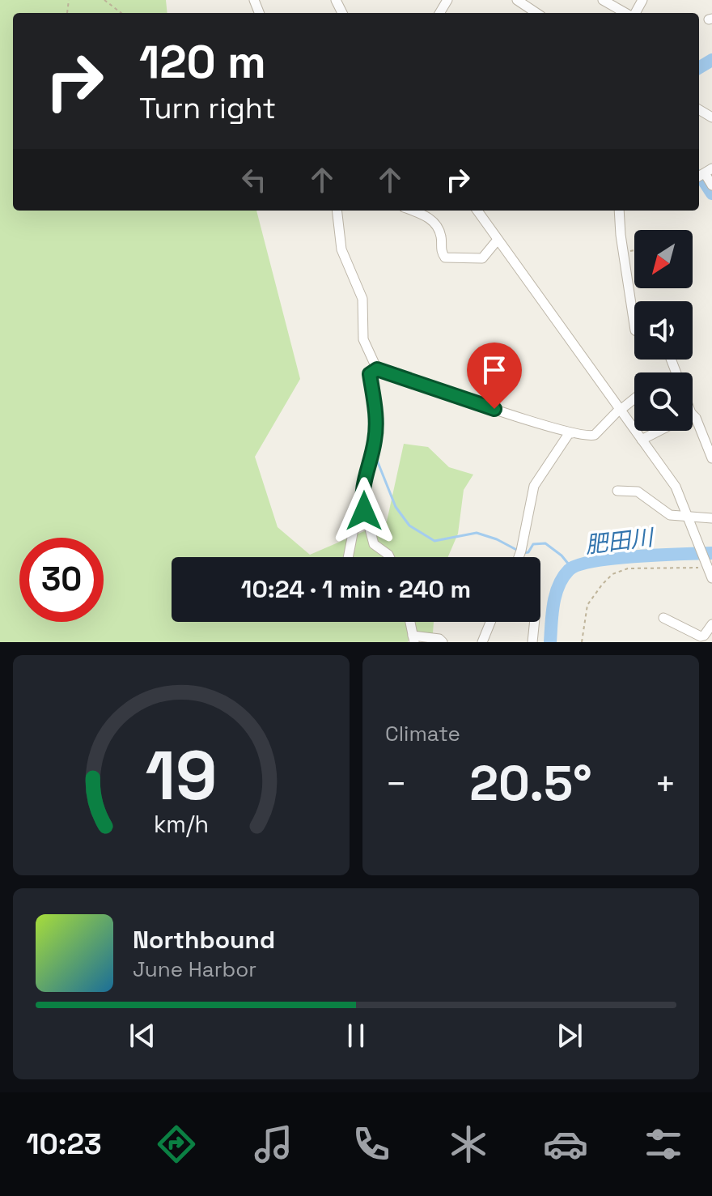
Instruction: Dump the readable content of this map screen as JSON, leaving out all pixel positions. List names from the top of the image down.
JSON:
{
  "water": ["肥田川"],
  "north": "bottom left",
  "page": {
    "turn": ["120 m", "Turn right"],
    "limit": "30",
    "trip": "10:24 · 1 min · 240 m",
    "tile": "Climate",
    "heat": ["−", "20.5°", "+"],
    "song": ["Northbound", "June Harbor"],
    "tabs": "10:23",
    "gauge": ["19", "km/h"]
  }
}
